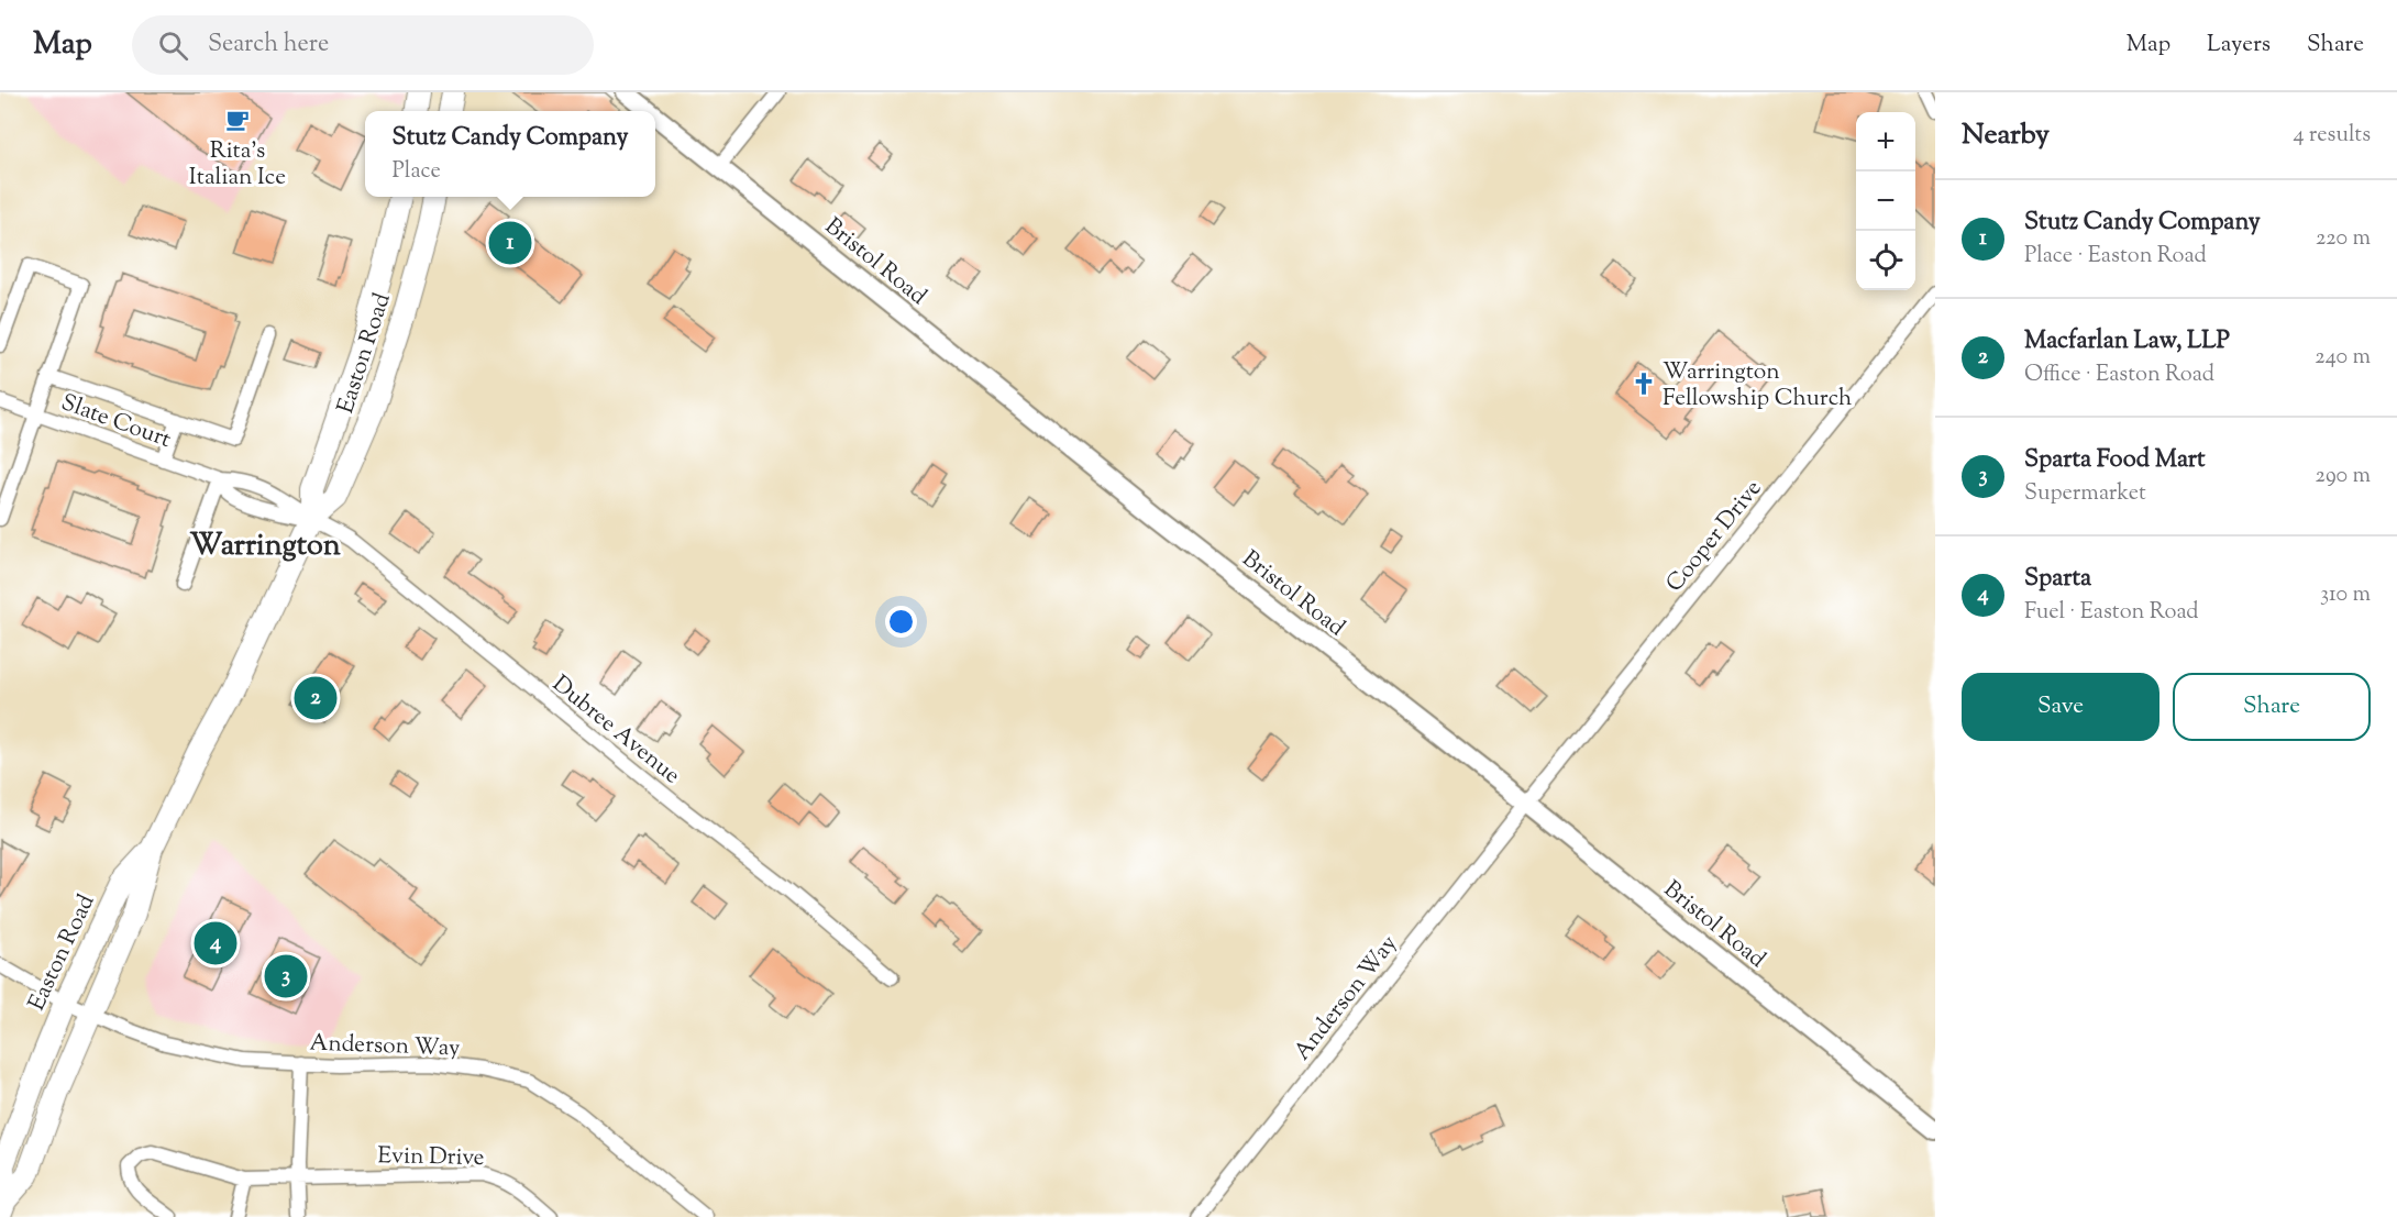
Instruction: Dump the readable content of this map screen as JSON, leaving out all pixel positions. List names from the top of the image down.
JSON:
{
  "streets": {
    "highway": ["Easton Road"],
    "main road": ["Bristol Road"],
    "street": [
      "Slate Court",
      "Cooper Drive",
      "Dubree Avenue",
      "Anderson Way",
      "Evin Drive"
    ]
  },
  "crossings": [
    ["Bristol Road", "Cooper Drive"],
    ["Bristol Road", "Anderson Way"],
    ["Easton Road", "Slate Court"],
    ["Easton Road", "Dubree Avenue"],
    ["Easton Road", "Anderson Way"],
    ["Slate Court", "Dubree Avenue"],
    ["Cooper Drive", "Anderson Way"]
  ],
  "districts": ["Warrington"],
  "places": {
    "cafe": ["Rita's Italian Ice"],
    "church": ["Warrington Fellowship Church"]
  },
  "page": {
    "header": "Map",
    "search": "Search here",
    "nav": ["Map", "Layers", "Share"],
    "heading": ["Nearby", "4 results"],
    "popup": ["Stutz Candy Company", "Place"],
    "map_buttons": ["+", "−"],
    "list": [
      {
        "mark": "1",
        "name": "Stutz Candy Company",
        "note": "Place · Easton Road",
        "value": "220 m"
      },
      {
        "mark": "2",
        "name": "Macfarlan Law, LLP",
        "note": "Office · Easton Road",
        "value": "240 m"
      },
      {
        "mark": "3",
        "name": "Sparta Food Mart",
        "note": "Supermarket",
        "value": "290 m"
      },
      {
        "mark": "4",
        "name": "Sparta",
        "note": "Fuel · Easton Road",
        "value": "310 m"
      }
    ],
    "pins": [
      "1",
      "2",
      "4",
      "3"
    ],
    "buttons": ["Save", "Share"]
  }
}
